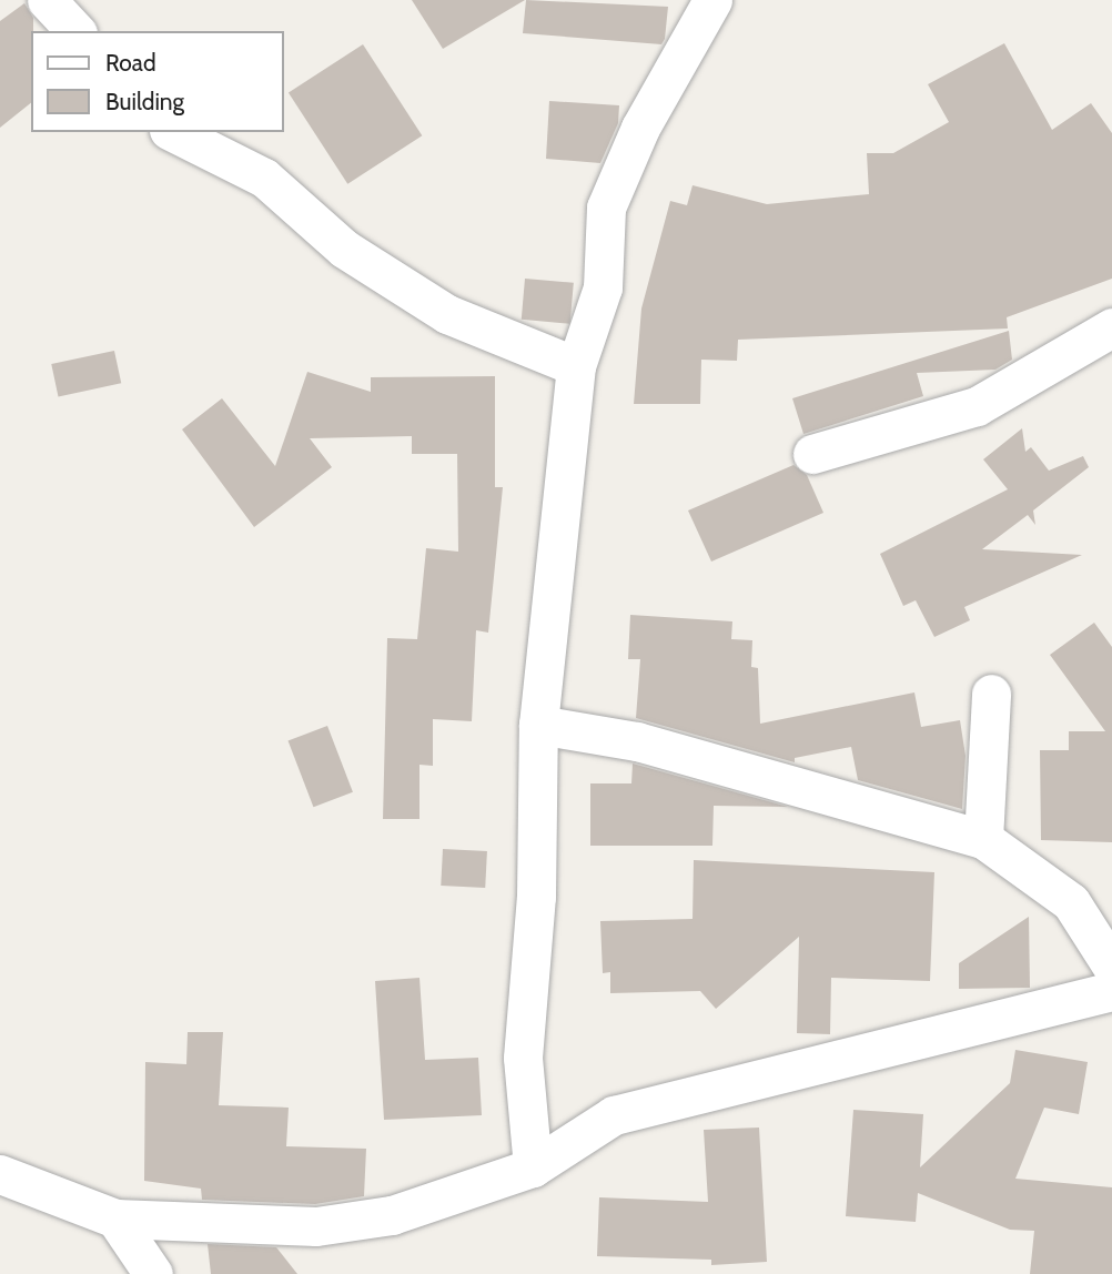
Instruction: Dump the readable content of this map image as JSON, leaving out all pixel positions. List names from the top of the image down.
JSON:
{
  "legend": ["Road", "Building"]
}
